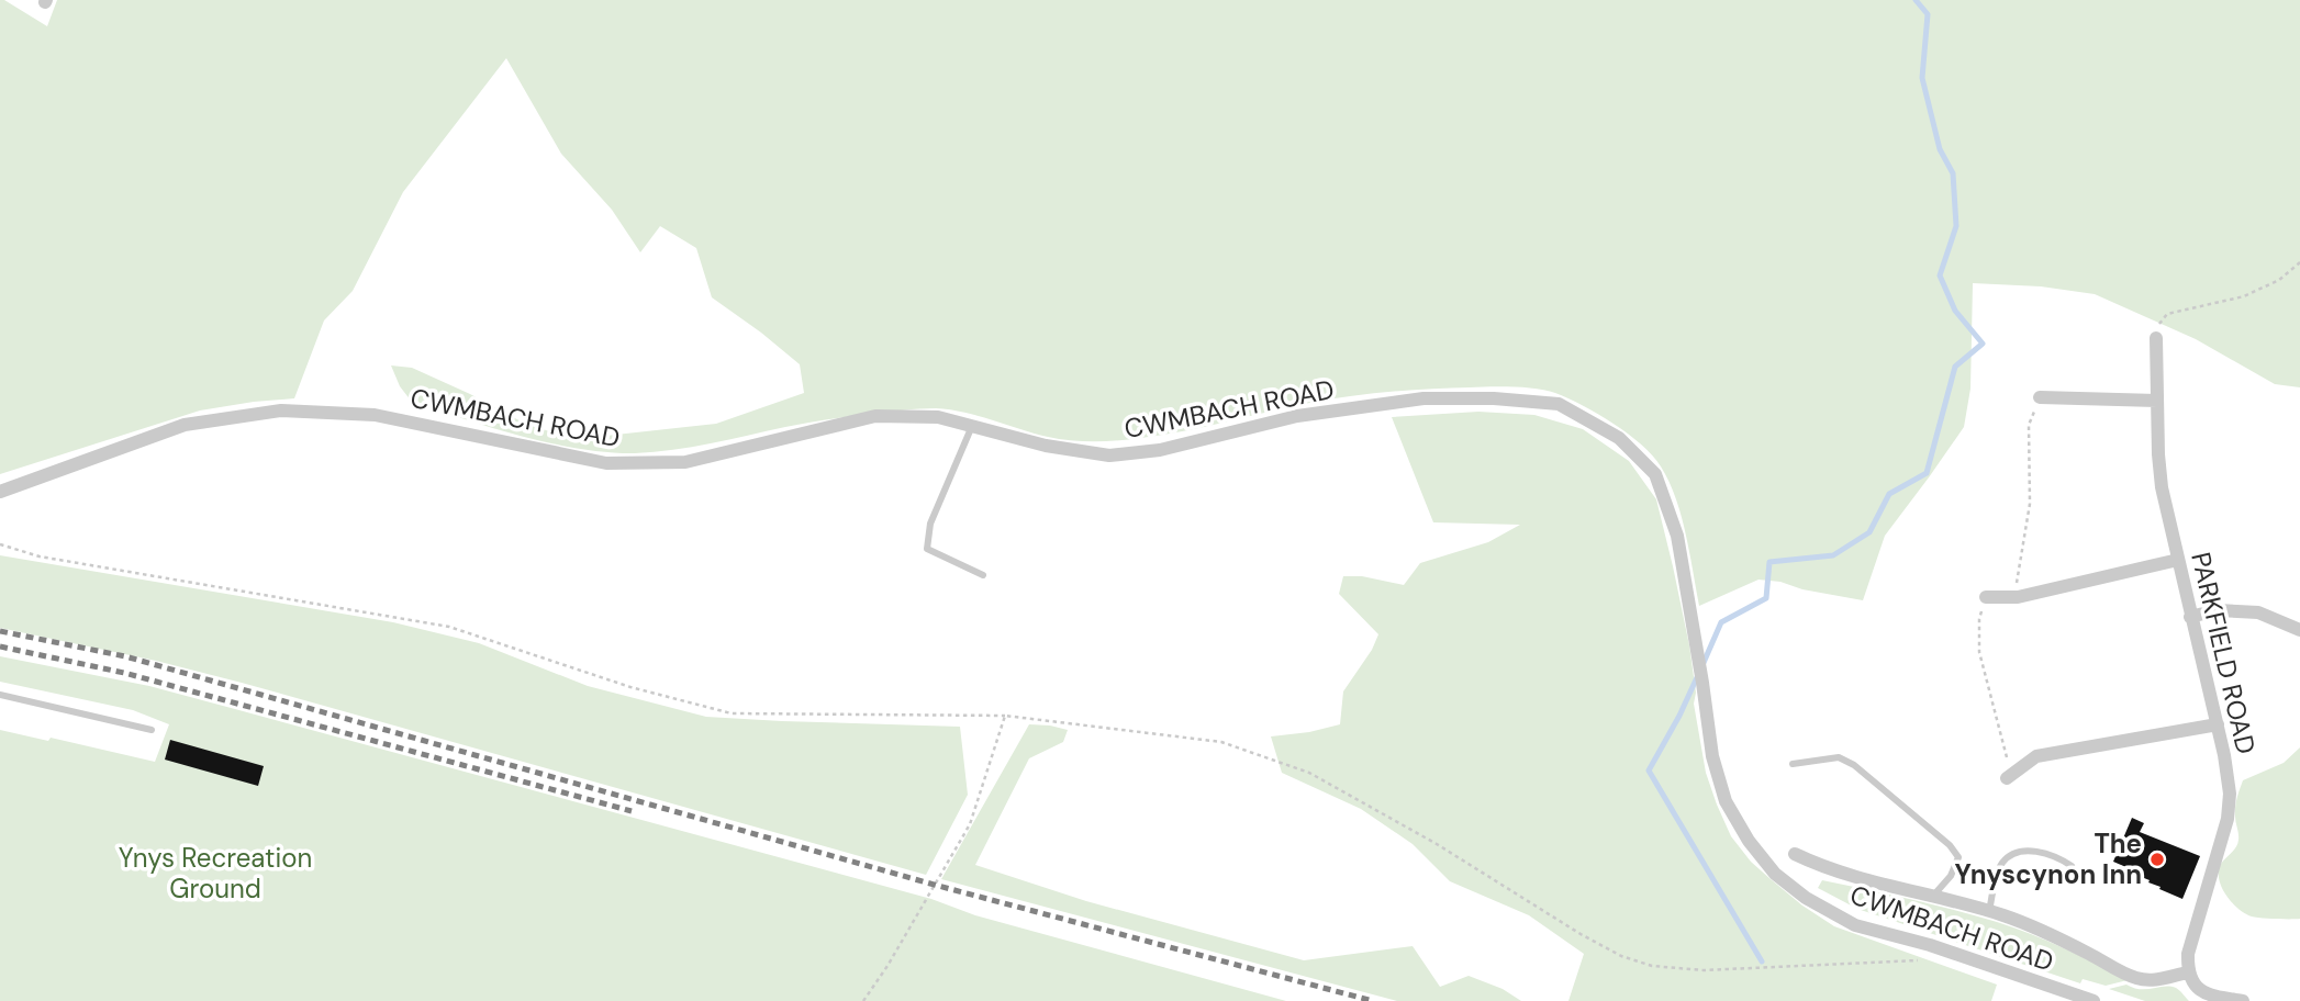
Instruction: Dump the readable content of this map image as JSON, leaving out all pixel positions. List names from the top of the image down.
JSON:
{
  "streets": {
    "street": ["CWMBACH ROAD", "PARKFIELD ROAD"]
  },
  "crossings": [
    ["CWMBACH ROAD", "PARKFIELD ROAD"]
  ],
  "parks": ["Ynys Recreation Ground"],
  "places": ["The Ynyscynon Inn"]
}
